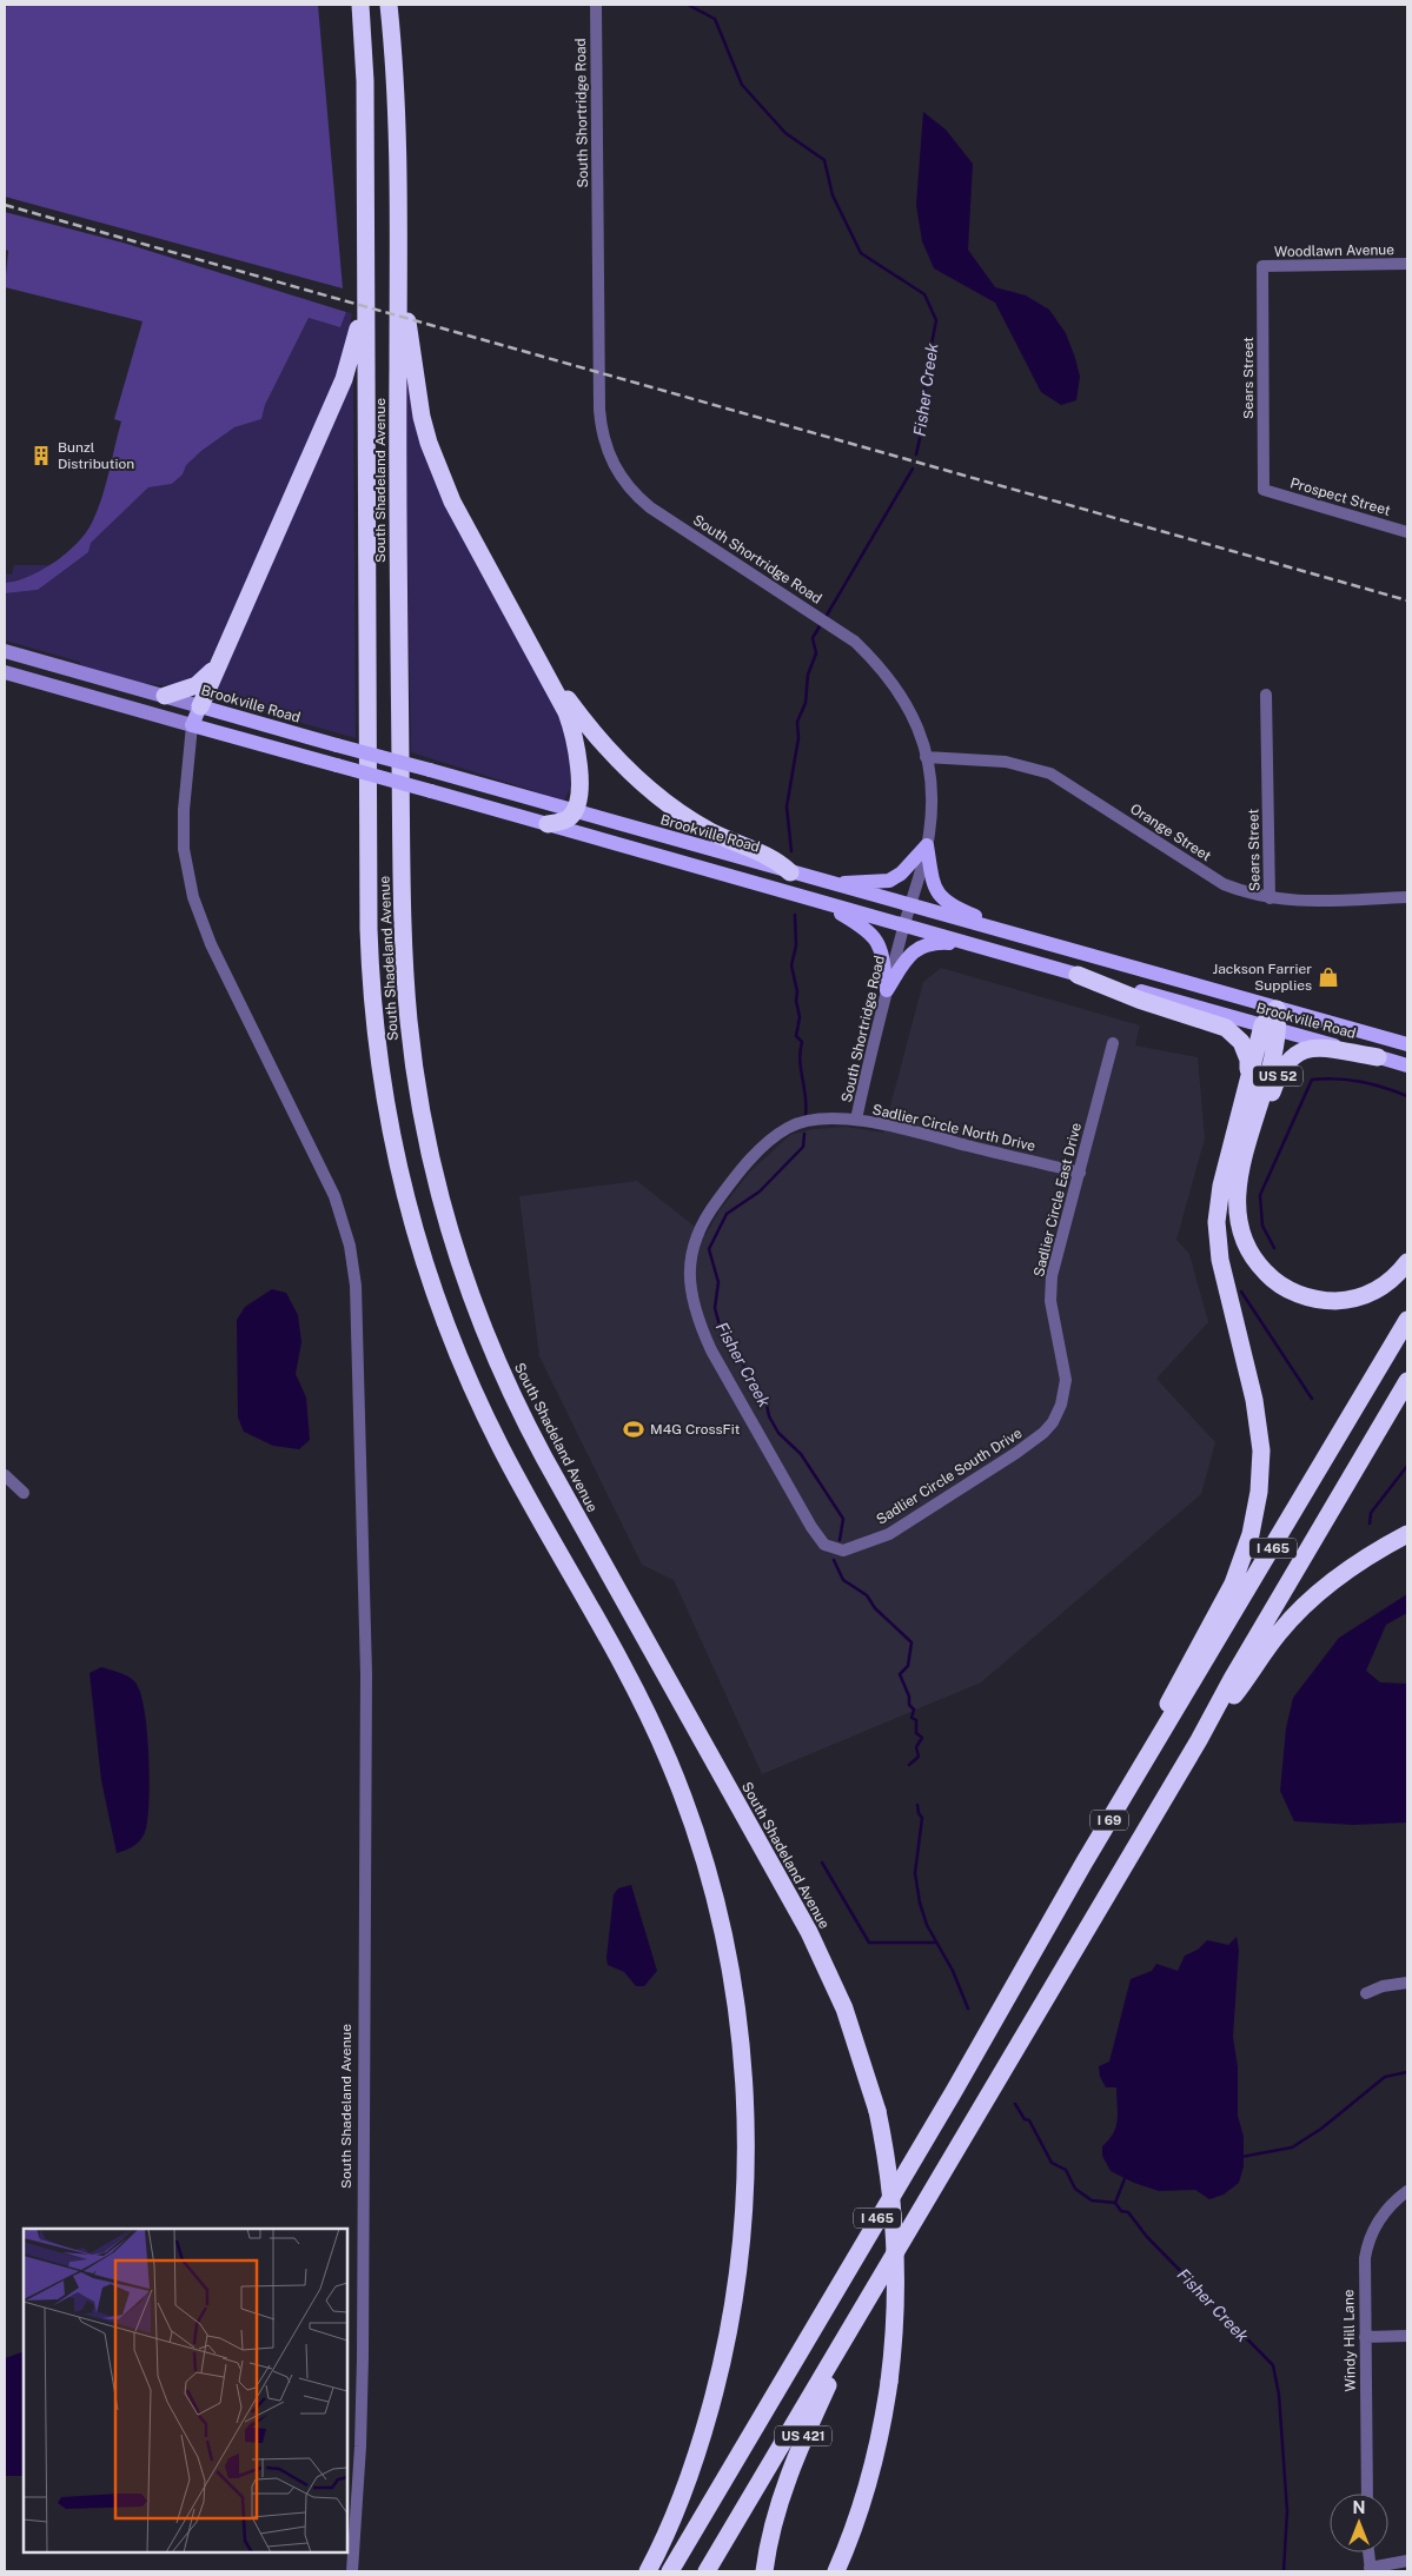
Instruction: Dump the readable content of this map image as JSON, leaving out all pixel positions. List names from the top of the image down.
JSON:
{
  "streets": {
    "highway": [
      "South Shadeland Avenue",
      "US 52",
      "I 465",
      "I 69",
      "US 421"
    ],
    "main road": ["Brookville Road"],
    "street": [
      "South Shortridge Road",
      "Woodlawn Avenue",
      "Sears Street",
      "Prospect Street",
      "Orange Street",
      "Sadlier Circle North Drive",
      "Sadlier Circle East Drive",
      "Sadlier Circle South Drive",
      "Windy Hill Lane"
    ]
  },
  "crossings": [
    ["South Shortridge Road", "Brookville Road"],
    ["South Shortridge Road", "Orange Street"],
    ["South Shortridge Road", "Sadlier Circle North Drive"],
    ["Woodlawn Avenue", "Sears Street"],
    ["Sears Street", "Prospect Street"],
    ["Sears Street", "Orange Street"],
    ["South Shadeland Avenue", "Brookville Road"],
    ["Brookville Road", "US 52"],
    ["Sadlier Circle North Drive", "Sadlier Circle East Drive"],
    ["Sadlier Circle North Drive", "Sadlier Circle South Drive"],
    ["Sadlier Circle East Drive", "Sadlier Circle South Drive"],
    ["I 465", "I 69"],
    ["I 465", "US 421"]
  ],
  "water": ["Fisher Creek"],
  "places": {
    "building": ["Bunzl Distribution"],
    "shop": ["Jackson Farrier Supplies"],
    "sports": ["M4G CrossFit"]
  },
  "north": "top"
}
